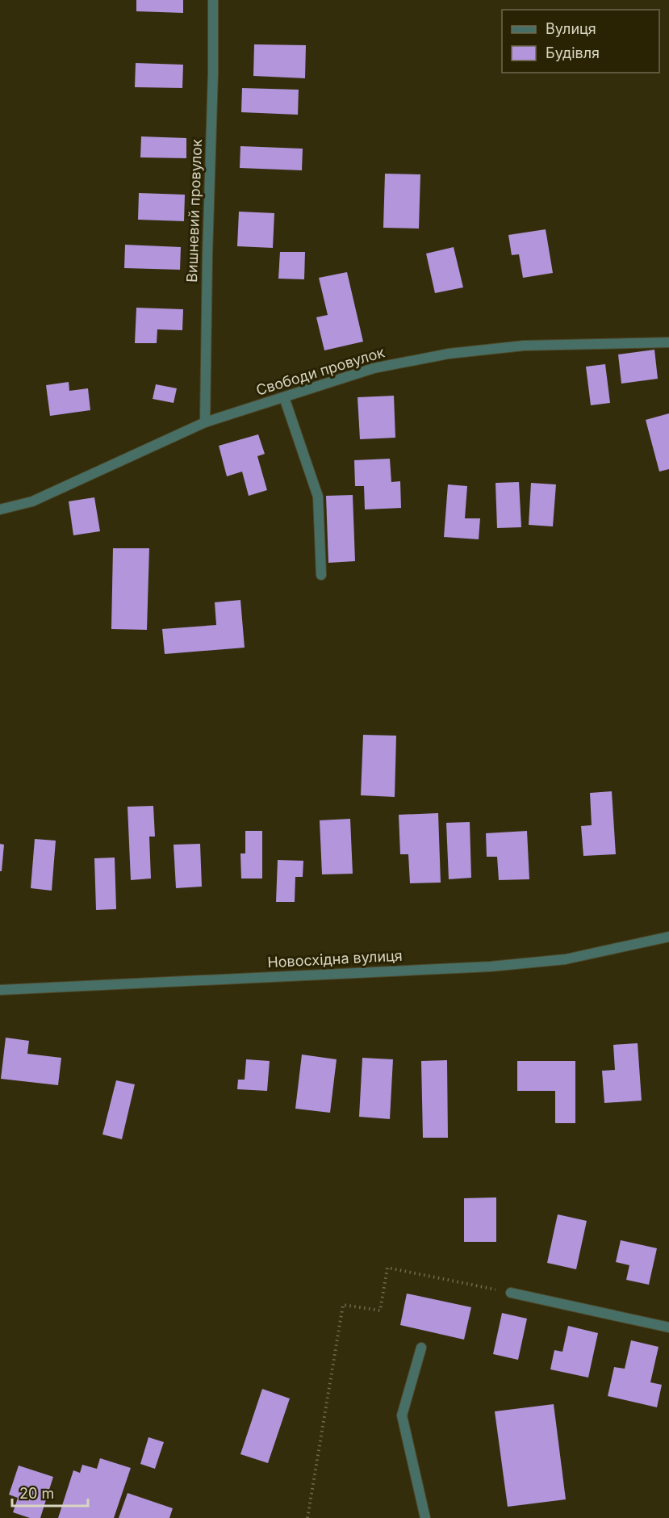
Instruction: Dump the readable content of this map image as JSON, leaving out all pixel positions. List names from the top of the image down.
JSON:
{
  "streets": {
    "street": ["Вишневий провулок", "Свободи провулок", "Новосхідна вулиця"]
  },
  "crossings": [
    ["Вишневий провулок", "Свободи провулок"]
  ],
  "legend": ["Вулиця", "Будівля"],
  "scale_bar": "20 m"
}
